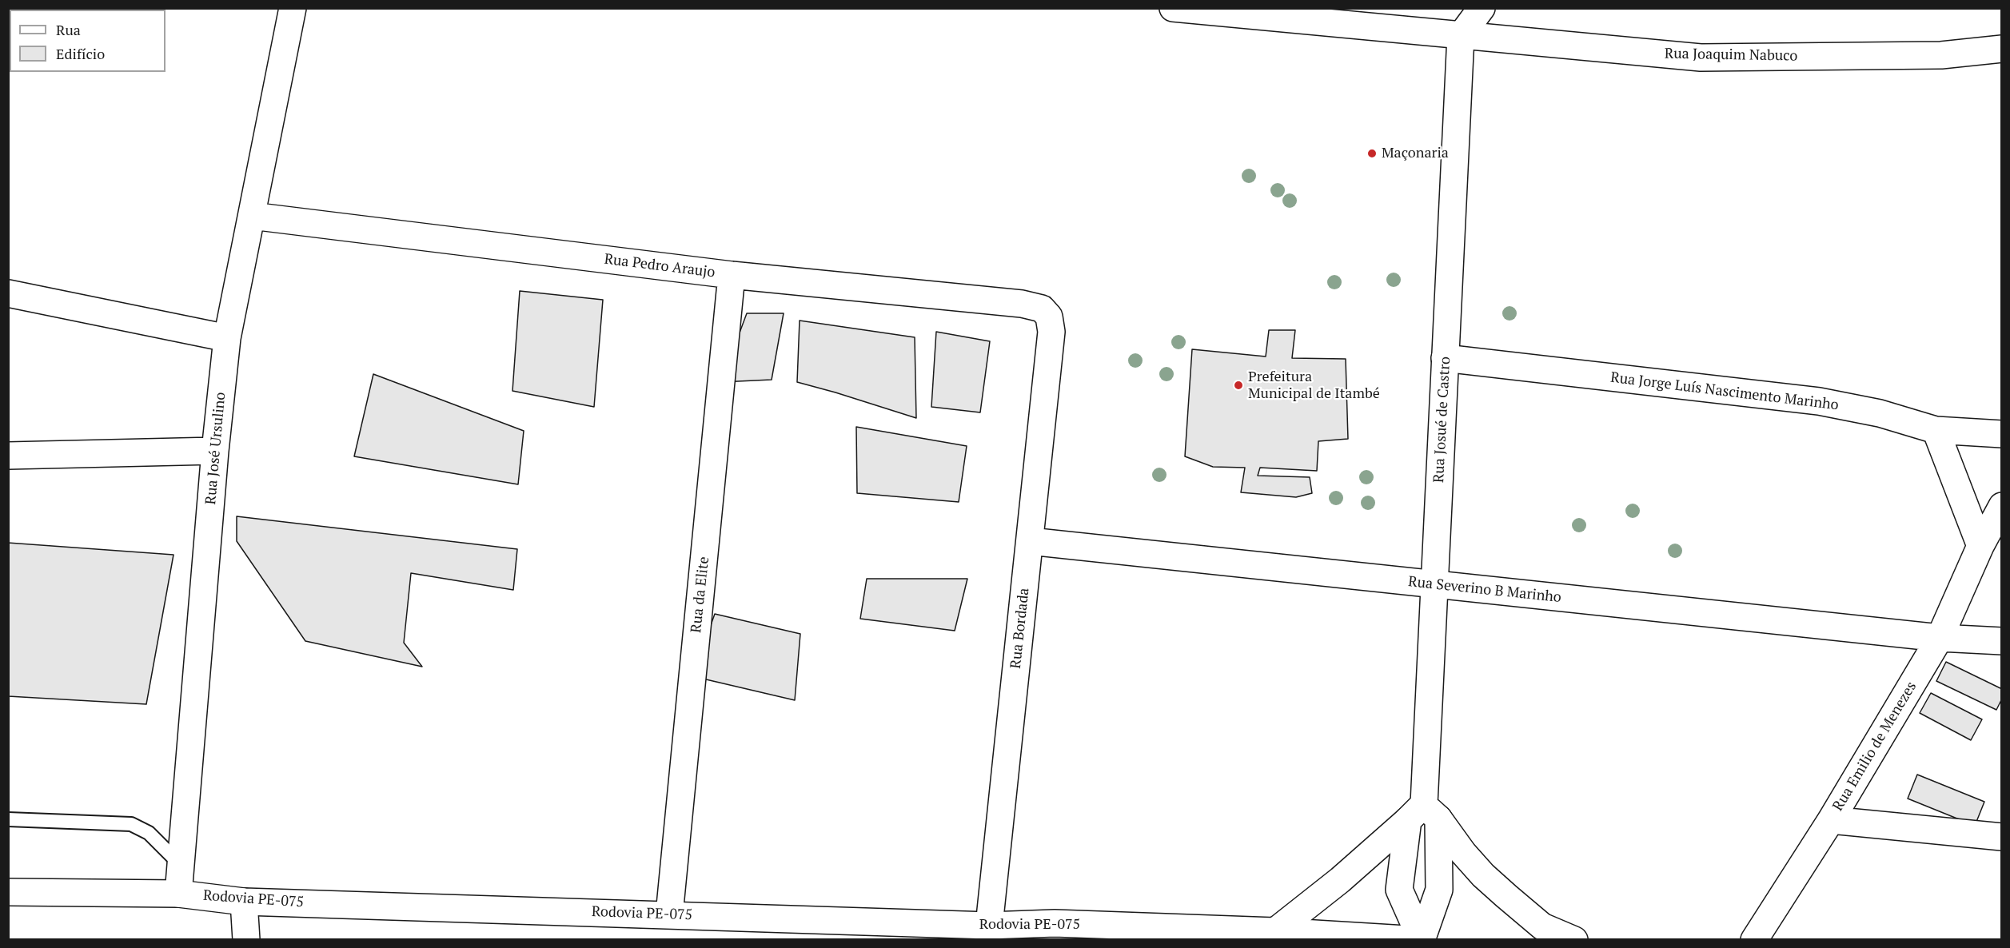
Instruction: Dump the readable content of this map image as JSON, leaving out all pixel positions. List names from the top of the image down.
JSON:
{
  "streets": {
    "street": [
      "Rua Joaquim Nabuco",
      "Rua Pedro Araujo",
      "Rua Jorge Luís Nascimento Marinho",
      "Rua Josué de Castro",
      "Rua José Ursulino",
      "Rua Severino B Marinho",
      "Rua da Elite",
      "Rua Bordada",
      "Rua Emilio de Menezes",
      "Rodovia PE-075"
    ]
  },
  "crossings": [
    ["Rua Joaquim Nabuco", "Rua Josué de Castro"],
    ["Rua Pedro Araujo", "Rua José Ursulino"],
    ["Rua Pedro Araujo", "Rua da Elite"],
    ["Rua Pedro Araujo", "Rua Bordada"],
    ["Rua Jorge Luís Nascimento Marinho", "Rua Josué de Castro"],
    ["Rua Josué de Castro", "Rua Severino B Marinho"],
    ["Rua Josué de Castro", "Rodovia PE-075"],
    ["Rua José Ursulino", "Rodovia PE-075"],
    ["Rua Severino B Marinho", "Rua Bordada"],
    ["Rua Severino B Marinho", "Rua Emilio de Menezes"],
    ["Rua da Elite", "Rodovia PE-075"],
    ["Rua Bordada", "Rodovia PE-075"]
  ],
  "places": ["Maçonaria", "Prefeitura Municipal de Itambé"],
  "legend": ["Rua", "Edifício"]
}
